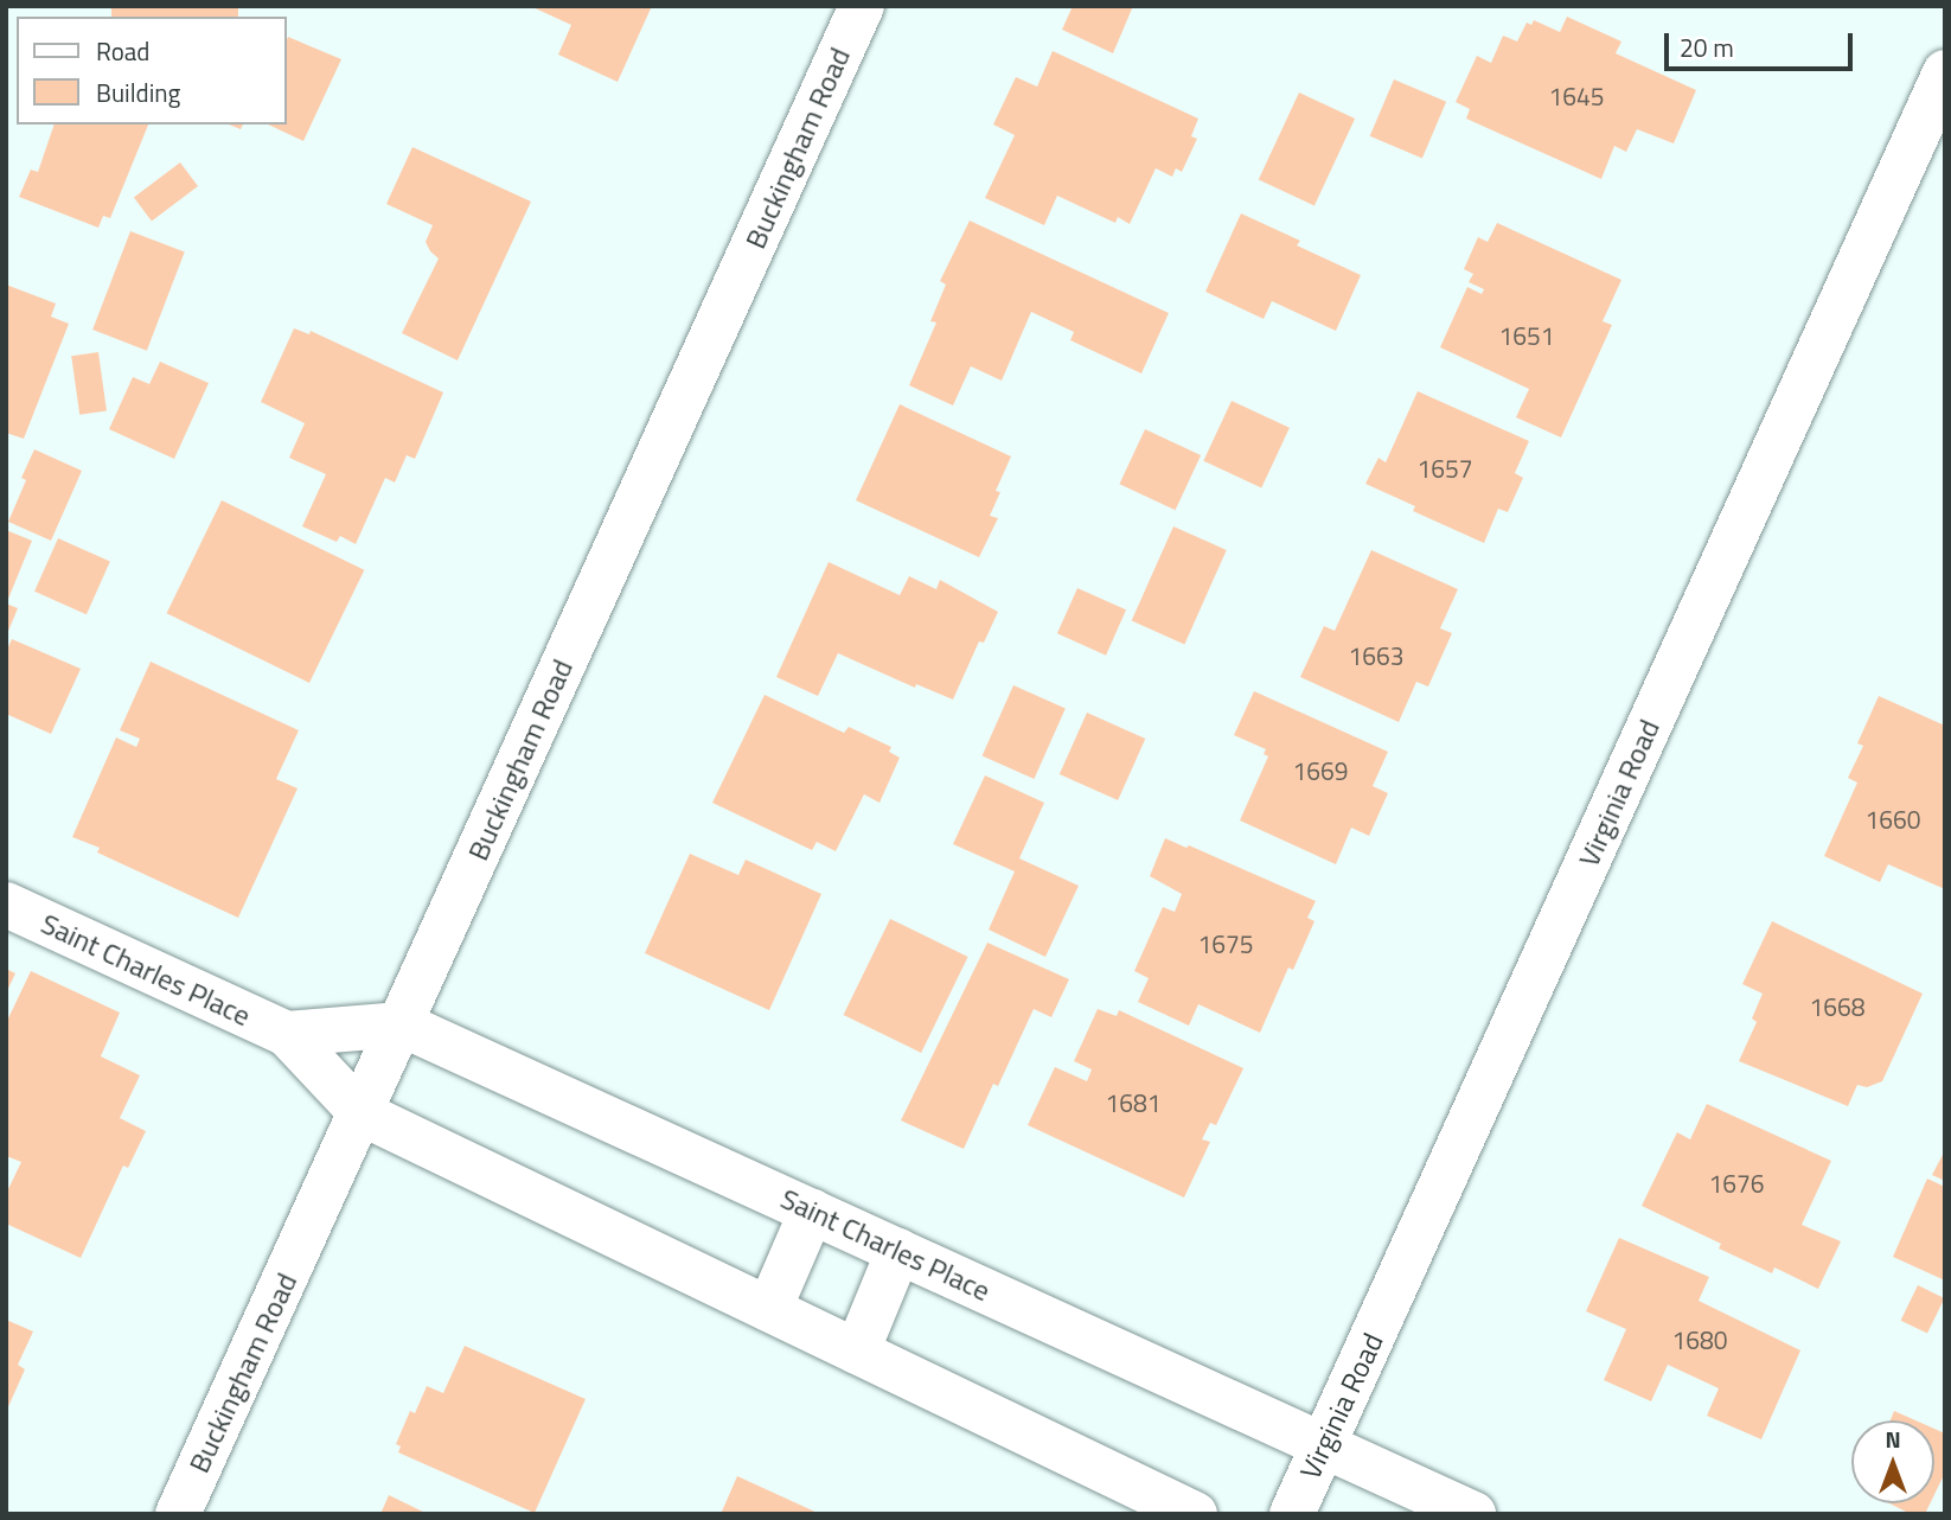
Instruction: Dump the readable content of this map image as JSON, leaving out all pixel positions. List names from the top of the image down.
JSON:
{
  "streets": {
    "street": ["Buckingham Road", "Virginia Road", "Saint Charles Place"]
  },
  "crossings": [
    ["Buckingham Road", "Saint Charles Place"],
    ["Virginia Road", "Saint Charles Place"]
  ],
  "house_numbers": [
    "1645",
    "1651",
    "1657",
    "1663",
    "1669",
    "1660",
    "1675",
    "1668",
    "1681",
    "1676",
    "1680"
  ],
  "legend": ["Road", "Building"],
  "scale_bar": "20 m",
  "north": "top"
}
